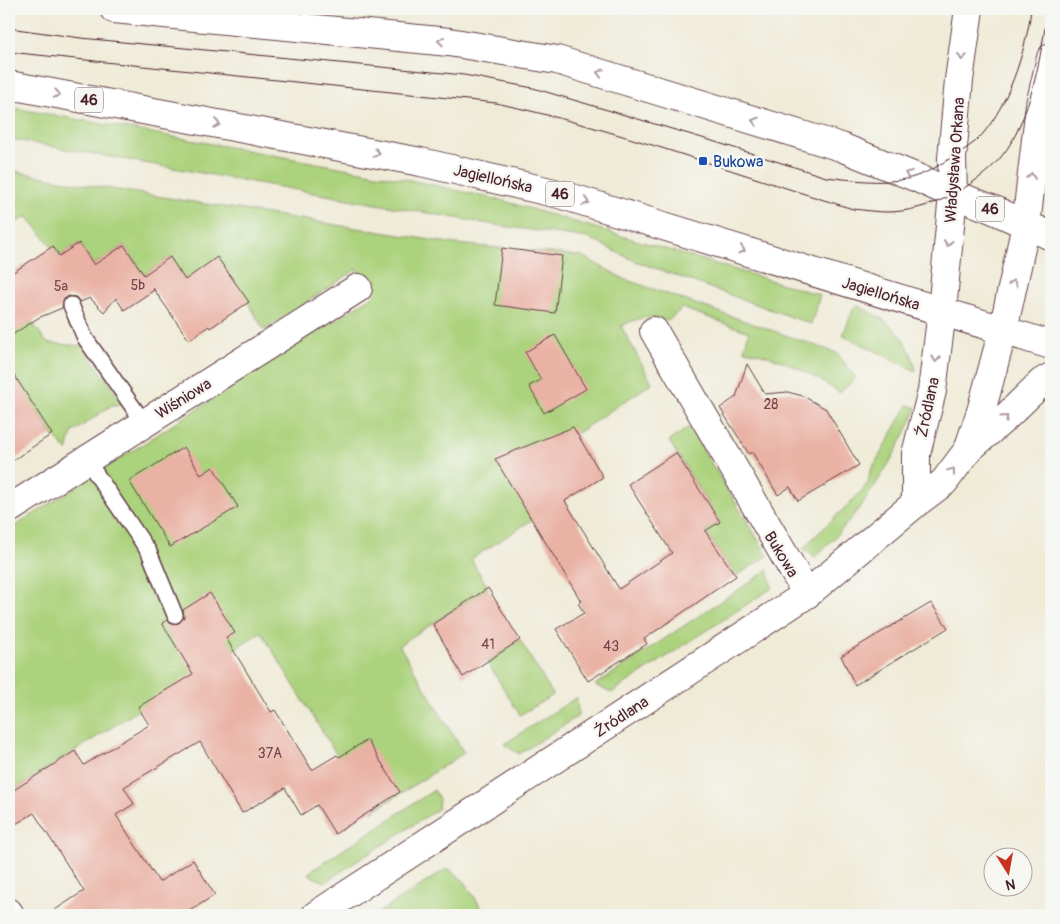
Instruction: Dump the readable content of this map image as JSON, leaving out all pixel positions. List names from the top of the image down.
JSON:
{
  "streets": {
    "street": [
      "46",
      "Władysława Orkana",
      "Jagiellońska",
      "Wiśniowa",
      "Źródlana",
      "Bukowa"
    ]
  },
  "crossings": [
    ["46", "Władysława Orkana"],
    ["46", "Źródlana"],
    ["Władysława Orkana", "Jagiellońska"],
    ["Władysława Orkana", "Źródlana"],
    ["Jagiellońska", "Źródlana"],
    ["Źródlana", "Bukowa"]
  ],
  "places": {
    "transit": ["Bukowa"]
  },
  "house_numbers": [
    "5b",
    "5a",
    "28",
    "41",
    "43",
    "37A"
  ],
  "north": "bottom"
}
